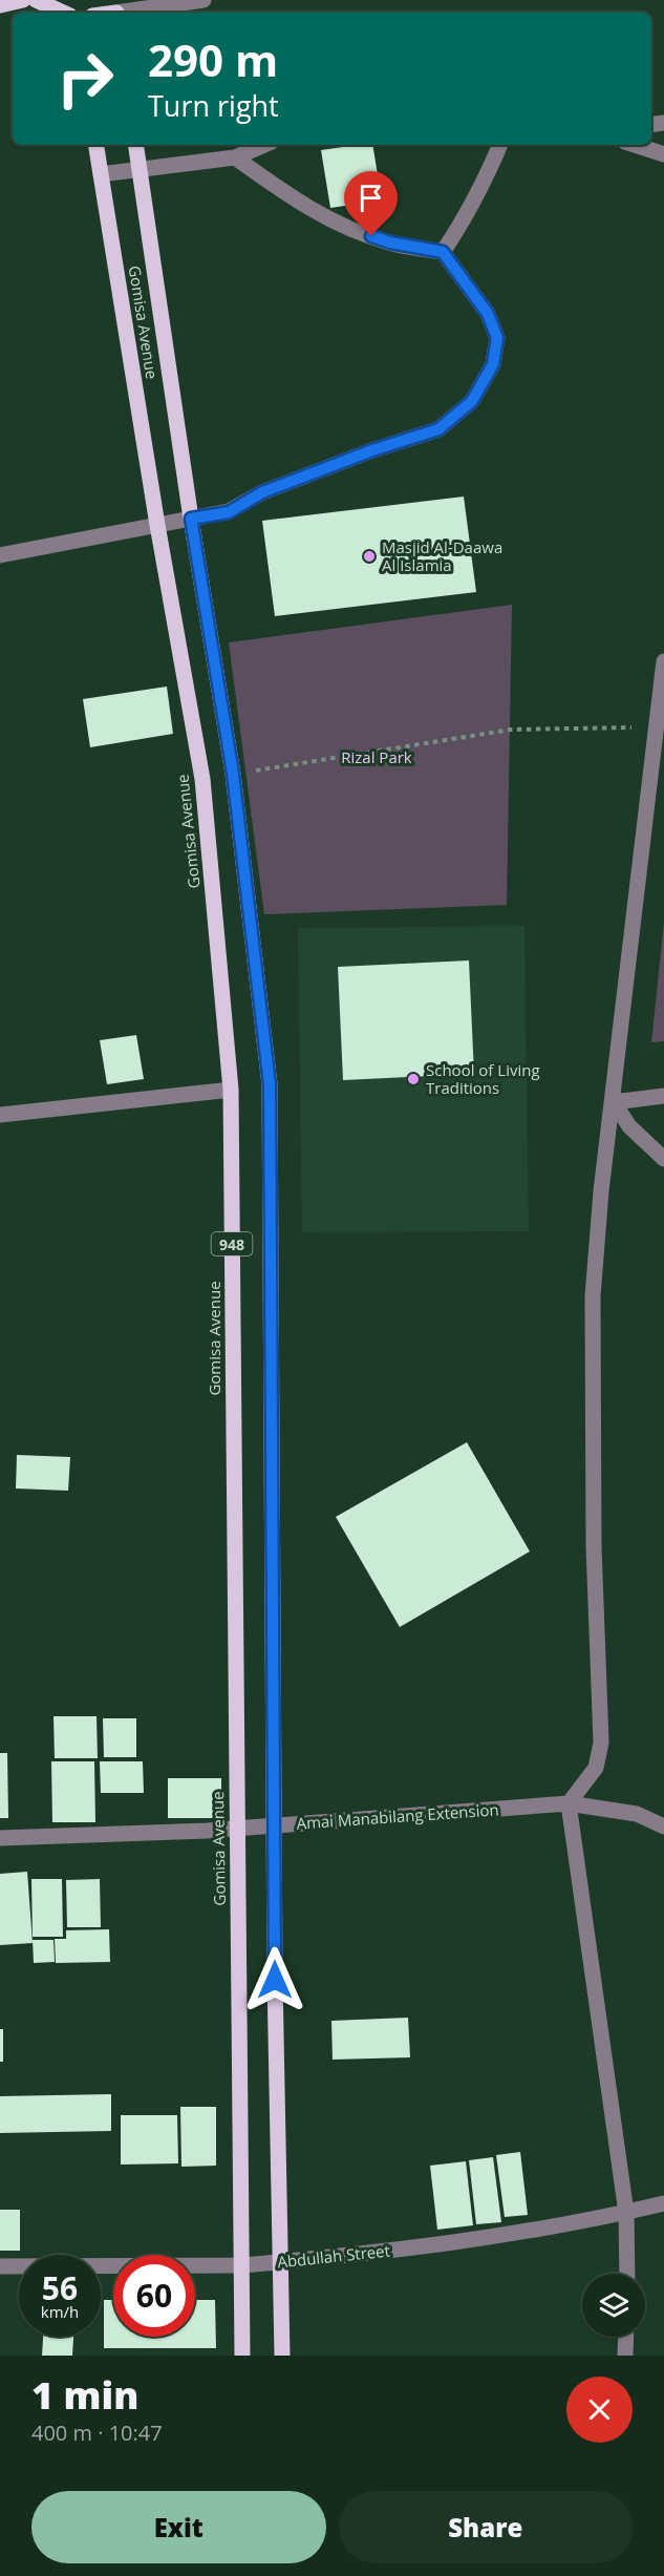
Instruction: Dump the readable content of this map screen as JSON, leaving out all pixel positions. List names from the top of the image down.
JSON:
{
  "streets": {
    "main road": ["Gomisa Avenue", "948"],
    "street": ["Amai Manabilang Extension", "Abdullah Street"]
  },
  "crossings": [
    ["Gomisa Avenue", "Amai Manabilang Extension"],
    ["Gomisa Avenue", "Abdullah Street"]
  ],
  "parks": ["Rizal Park"],
  "places": ["Masjid Al-Daawa Al Islamia", "School of Living Traditions"],
  "page": {
    "turn": ["290 m", "Turn right"],
    "speed": "56 km/h",
    "limit": "60",
    "heading": ["1 min", "400 m · 10:47"],
    "buttons": ["Exit", "Share"]
  }
}
